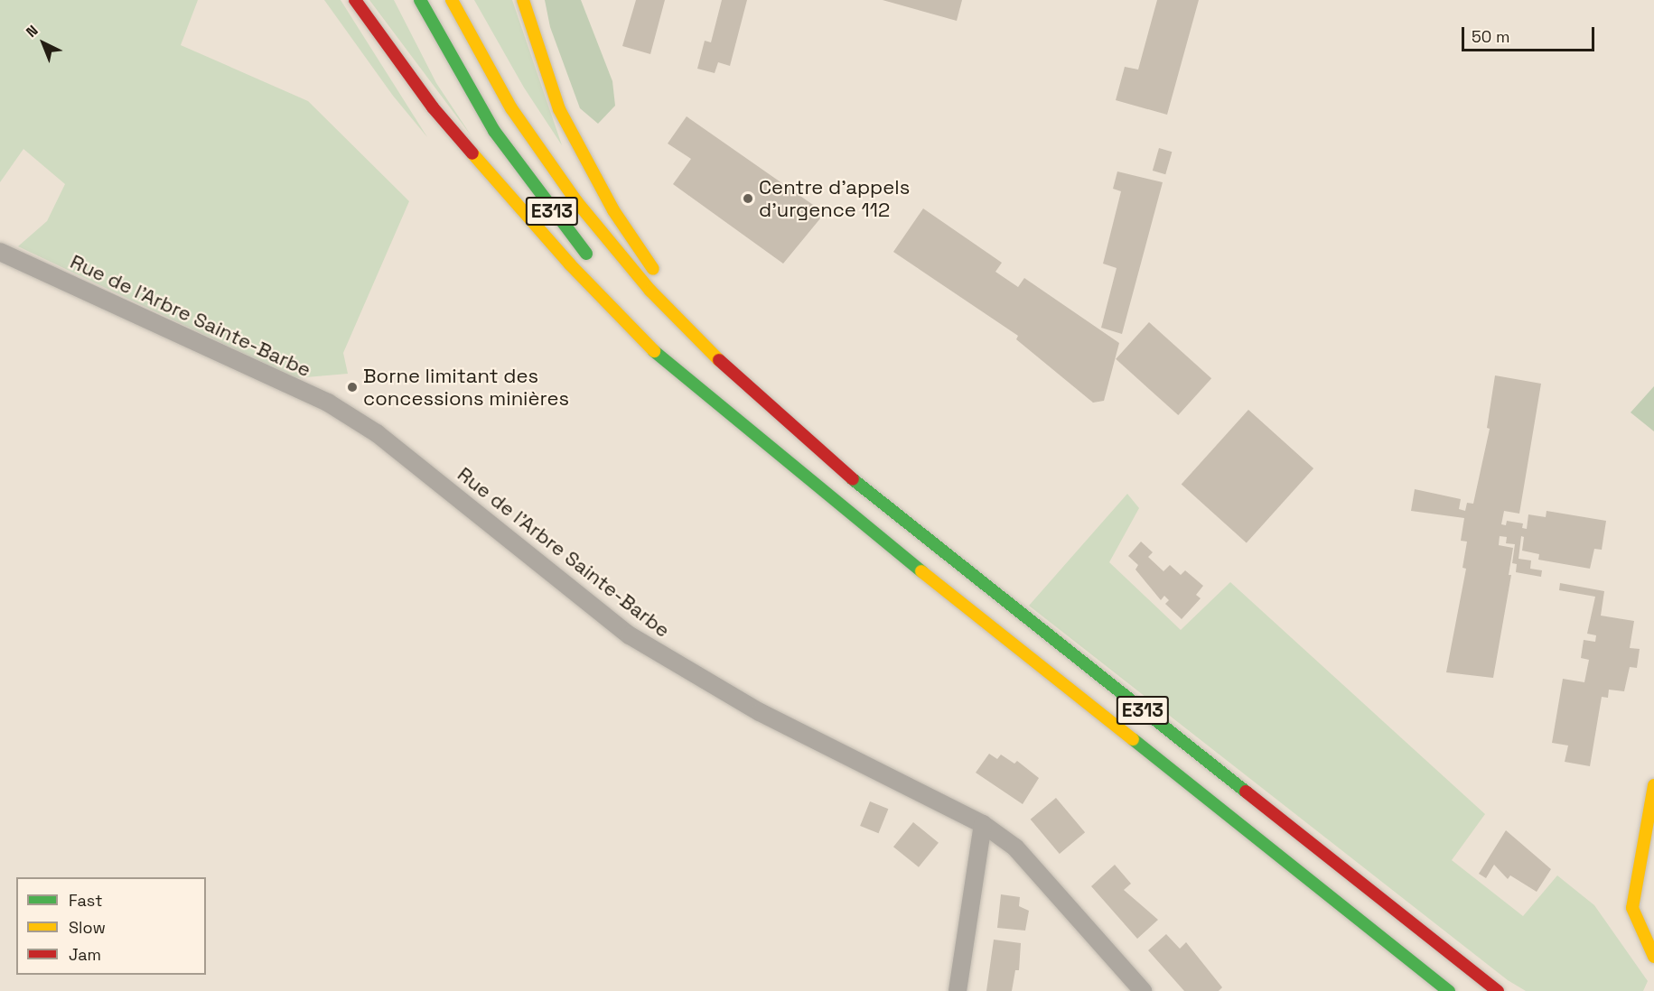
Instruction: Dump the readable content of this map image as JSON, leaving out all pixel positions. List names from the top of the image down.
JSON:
{
  "streets": {
    "main road": ["E313"],
    "street": ["Rue de l'Arbre Sainte-Barbe"]
  },
  "places": ["Centre d’appels d’urgence 112", "Borne limitant des concessions minières"],
  "legend": ["Fast", "Slow", "Jam"],
  "scale_bar": "50 m",
  "north": "top left"
}
